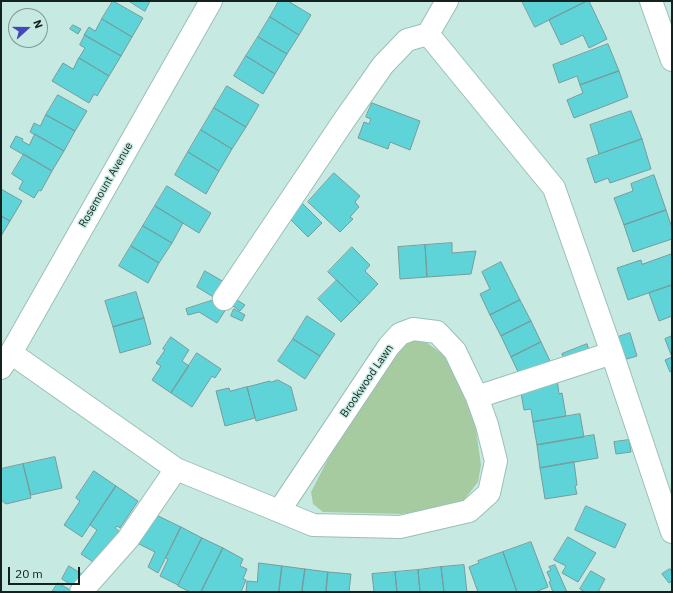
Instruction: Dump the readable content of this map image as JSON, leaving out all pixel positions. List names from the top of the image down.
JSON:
{
  "streets": {
    "street": ["Rosemount Avenue", "Brookwood Lawn"]
  },
  "crossings": [
    ["Rosemount Avenue", "Brookwood Lawn"]
  ],
  "scale_bar": "20 m",
  "north": "right"
}
